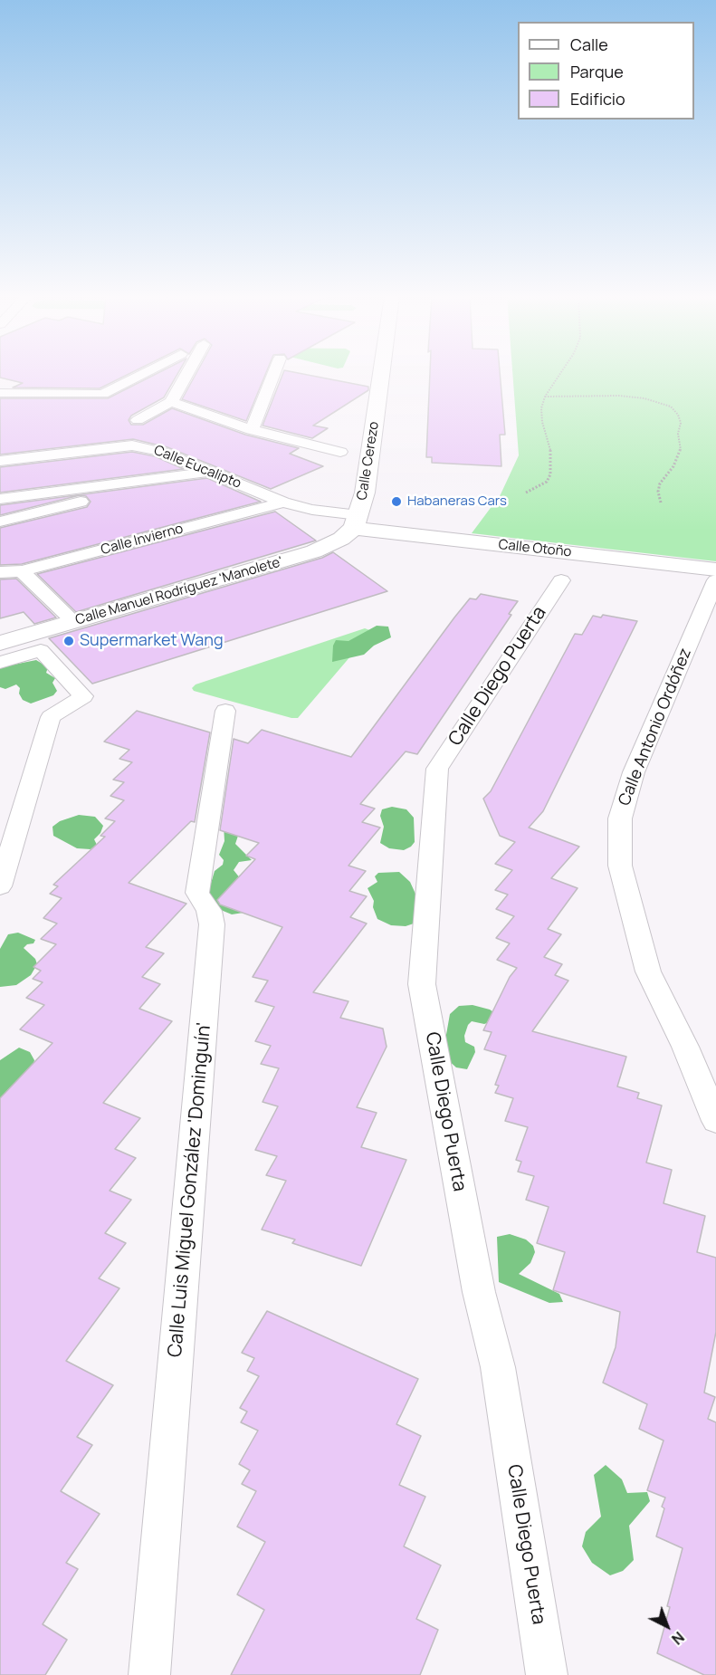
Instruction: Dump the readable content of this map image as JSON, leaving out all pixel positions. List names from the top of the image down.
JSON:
{
  "streets": {
    "street": ["Calle Cerezo", "Calle Otoño", "Calle Manuel Rodríguez 'Manolete'"],
    "lane": [
      "Calle Eucalipto",
      "Calle Invierno",
      "Calle Diego Puerta",
      "Calle Antonio Ordóñez",
      "Calle Luis Miguel González 'Dominguín'"
    ]
  },
  "crossings": [
    ["Calle Cerezo", "Calle Eucalipto"],
    ["Calle Cerezo", "Calle Otoño"],
    ["Calle Cerezo", "Calle Manuel Rodríguez 'Manolete'"],
    ["Calle Eucalipto", "Calle Invierno"],
    ["Calle Eucalipto", "Calle Otoño"],
    ["Calle Eucalipto", "Calle Manuel Rodríguez 'Manolete'"],
    ["Calle Otoño", "Calle Manuel Rodríguez 'Manolete'"]
  ],
  "places": ["Habaneras Cars", "Supermarket Wang"],
  "legend": ["Calle", "Parque", "Edificio"],
  "north": "bottom right"
}
